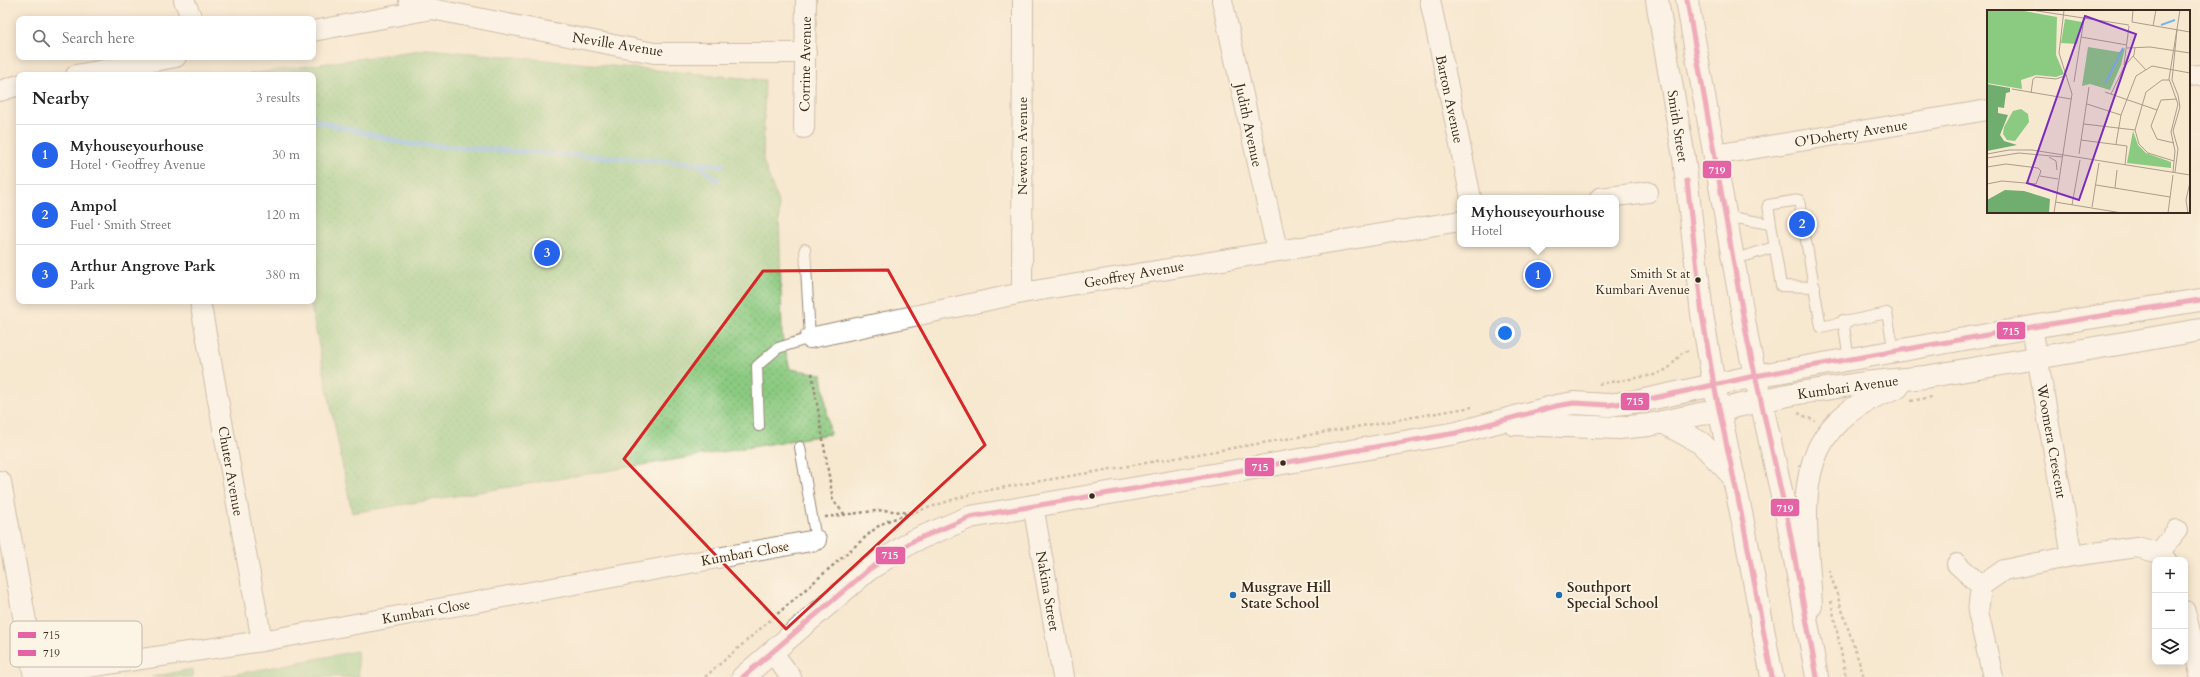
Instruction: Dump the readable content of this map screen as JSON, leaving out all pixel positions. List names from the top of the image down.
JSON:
{
  "streets": {
    "main road": ["Smith Street", "Kumbari Avenue"],
    "street": [
      "Neville Avenue",
      "Corrine Avenue",
      "Barton Avenue",
      "Judith Avenue",
      "O'Doherty Avenue",
      "Newton Avenue",
      "Geoffrey Avenue",
      "Woomera Crescent",
      "Chuter Avenue",
      "Kumbari Close",
      "Nakina Street"
    ]
  },
  "crossings": [
    ["Neville Avenue", "Corrine Avenue"],
    ["Judith Avenue", "Geoffrey Avenue"],
    ["Smith Street", "Kumbari Avenue"],
    ["Newton Avenue", "Geoffrey Avenue"],
    ["Kumbari Avenue", "Woomera Crescent"],
    ["Kumbari Avenue", "Nakina Street"],
    ["Chuter Avenue", "Kumbari Close"]
  ],
  "places": ["Smith St at Kumbari Avenue", "Musgrave Hill State School", "Southport Special School"],
  "lines": ["transit line 719", "transit line 715"],
  "legend": ["715", "719"],
  "page": {
    "search": "Search here",
    "heading": ["Nearby", "3 results"],
    "list": [
      {
        "mark": "1",
        "name": "Myhouseyourhouse",
        "note": "Hotel · Geoffrey Avenue",
        "value": "30 m"
      },
      {
        "mark": "2",
        "name": "Ampol",
        "note": "Fuel · Smith Street",
        "value": "120 m"
      },
      {
        "mark": "3",
        "name": "Arthur Angrove Park",
        "note": "Park",
        "value": "380 m"
      }
    ],
    "popup": ["Myhouseyourhouse", "Hotel"],
    "pins": ["2", "3", "1"],
    "map_buttons": ["+", "−"]
  }
}
